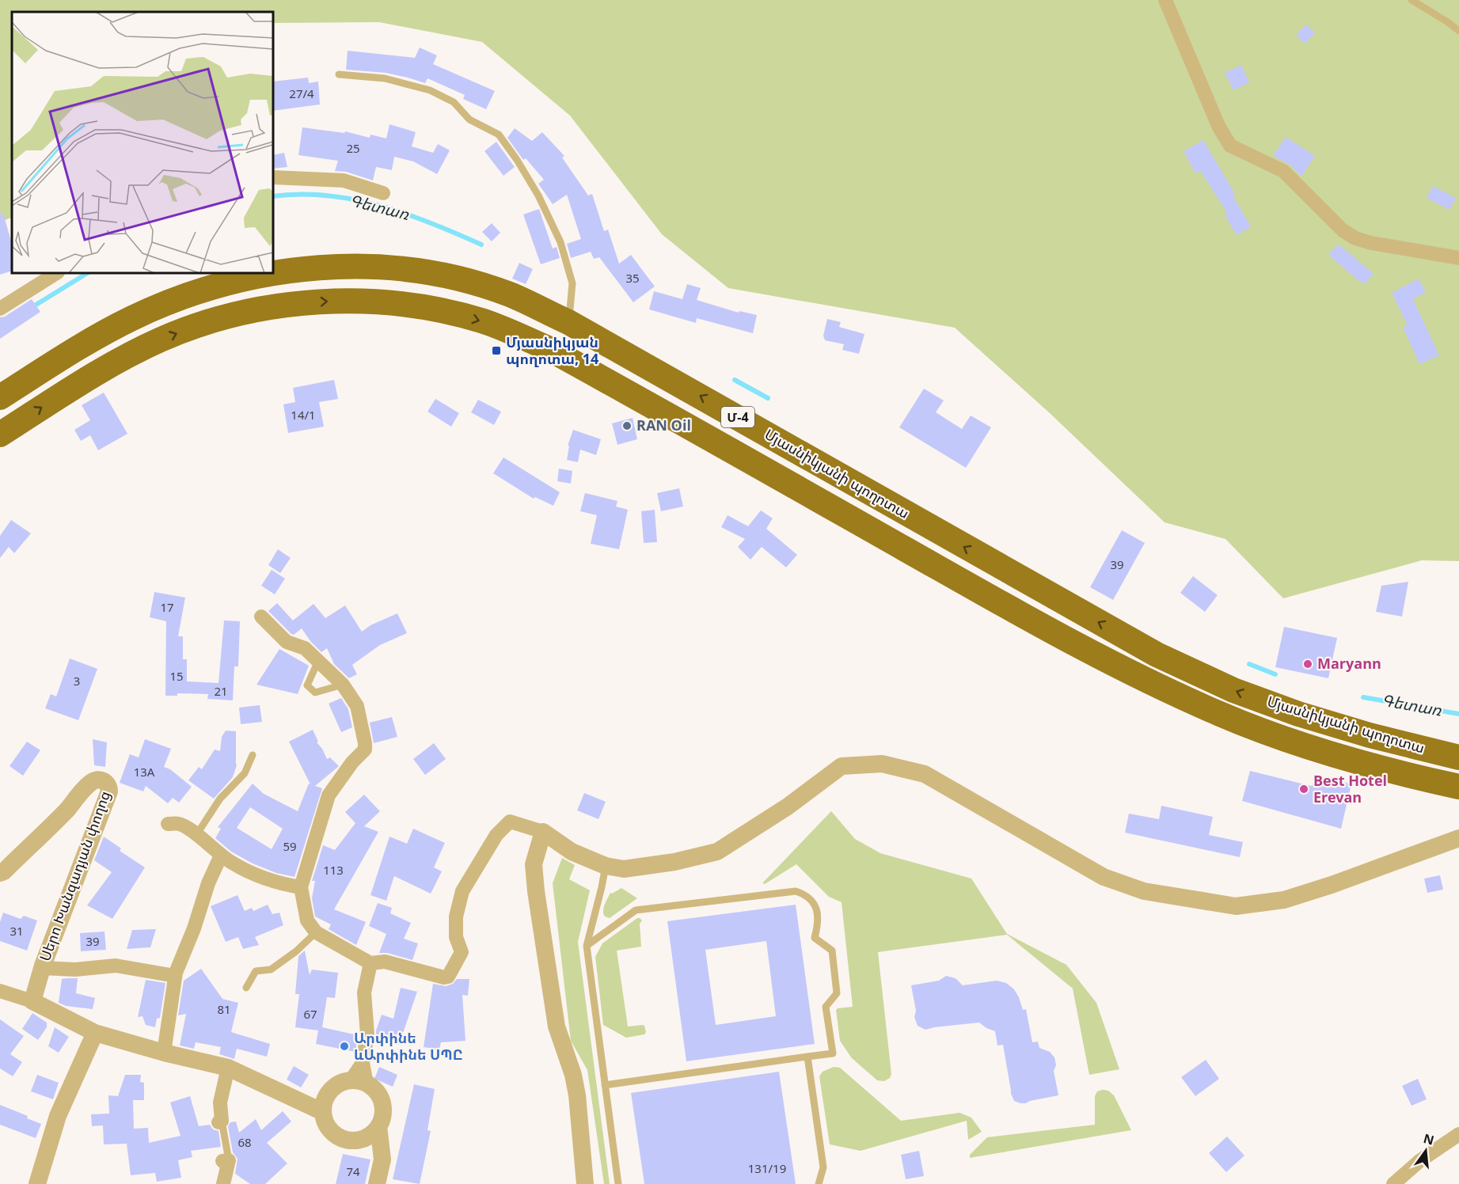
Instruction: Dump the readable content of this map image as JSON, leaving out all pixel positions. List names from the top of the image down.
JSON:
{
  "streets": {
    "highway": ["Մ-4", "Մյասնիկյանի պողոտա"],
    "street": ["Սերո Խանզադյան փողոց"]
  },
  "water": ["Գետառ"],
  "places": {
    "transit": ["Մյասնիկյան պողոտա, 14"],
    "other": [
      "RAN Oil",
      "Maryann",
      "Best Hotel Erevan",
      "Արփինե ևԱրփինե ՍՊԸ"
    ]
  },
  "house_numbers": [
    "27/4",
    "25",
    "35",
    "14/1",
    "39",
    "17",
    "15",
    "3",
    "21",
    "13A",
    "59",
    "113",
    "31",
    "39",
    "81",
    "67",
    "68",
    "131/19",
    "74"
  ],
  "north": "top"
}
